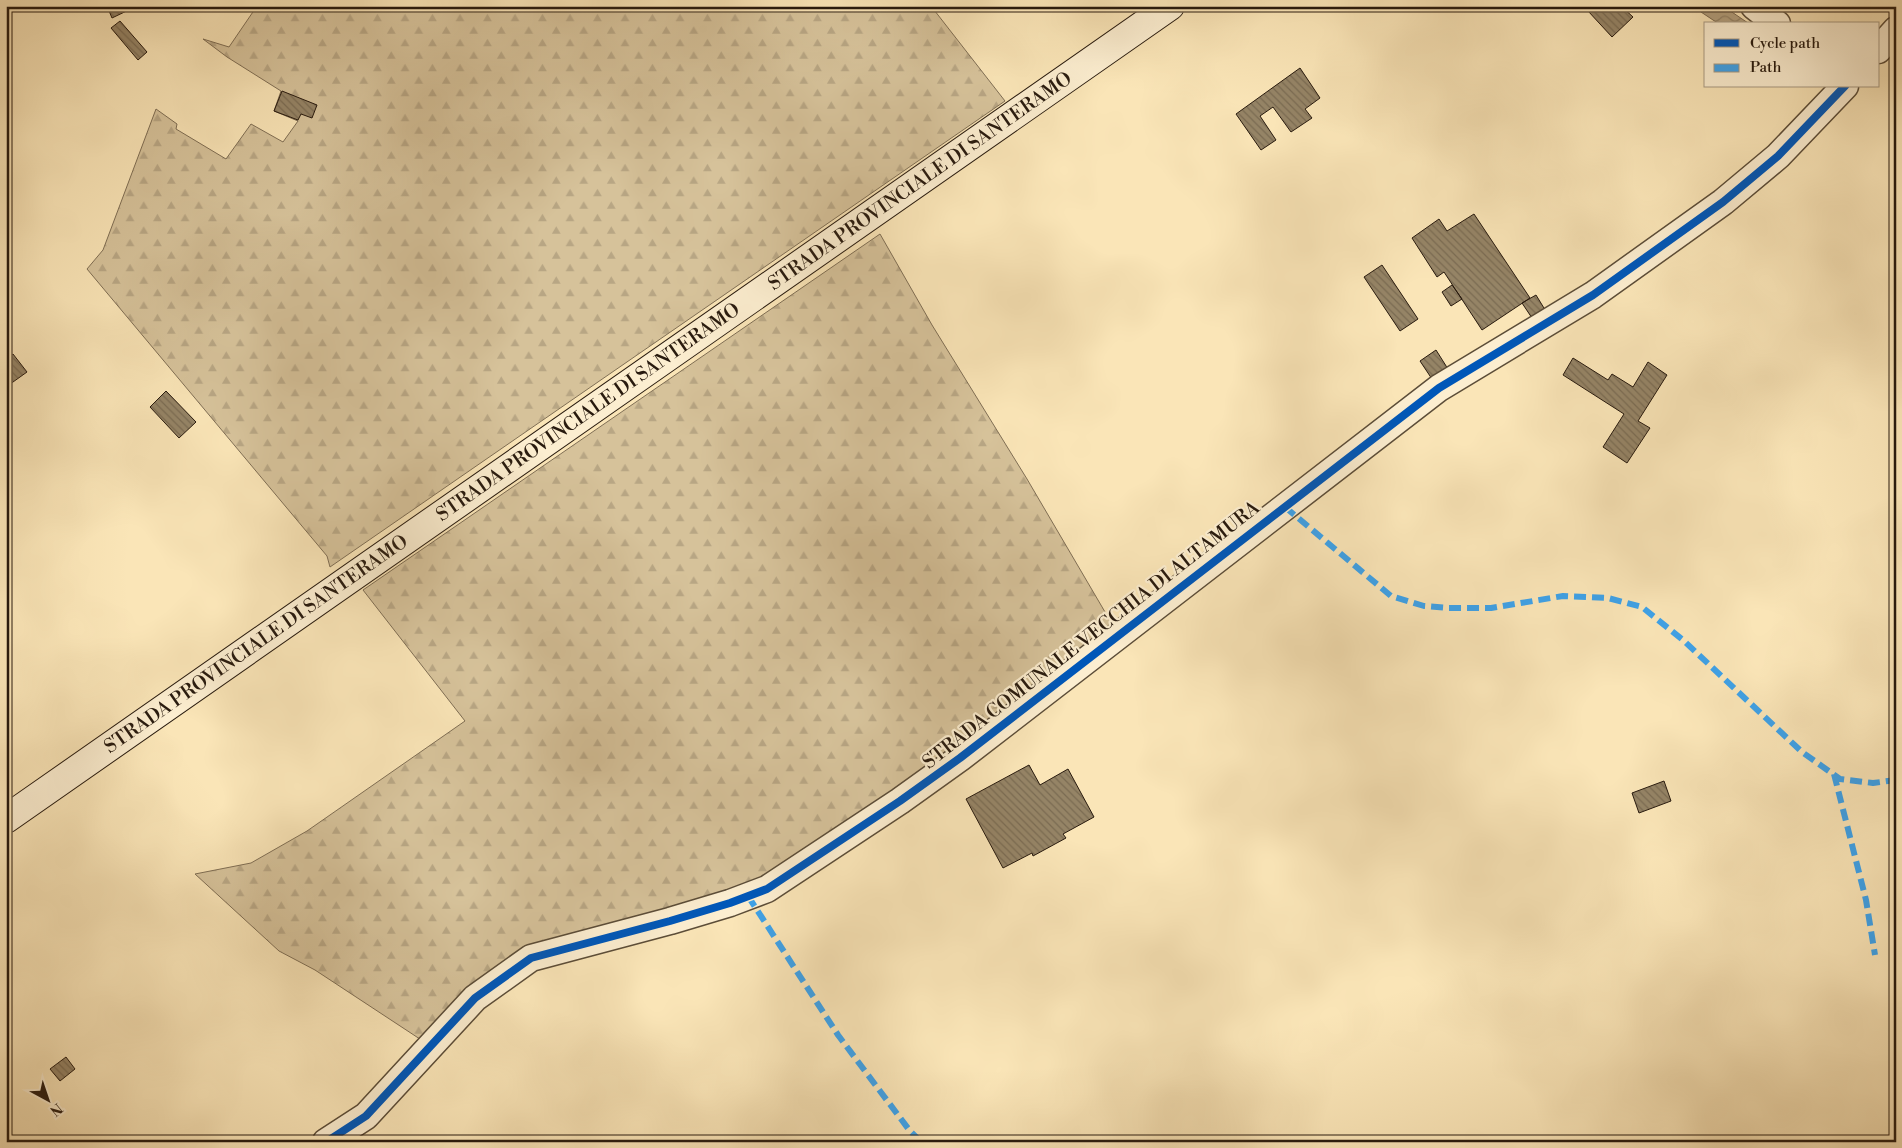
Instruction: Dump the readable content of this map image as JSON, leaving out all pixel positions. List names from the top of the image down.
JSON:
{
  "streets": {
    "main road": ["STRADA PROVINCIALE DI SANTERAMO"],
    "street": ["STRADA COMUNALE VECCHIA DI ALTAMURA"]
  },
  "legend": ["Cycle path", "Path"],
  "north": "bottom right"
}
